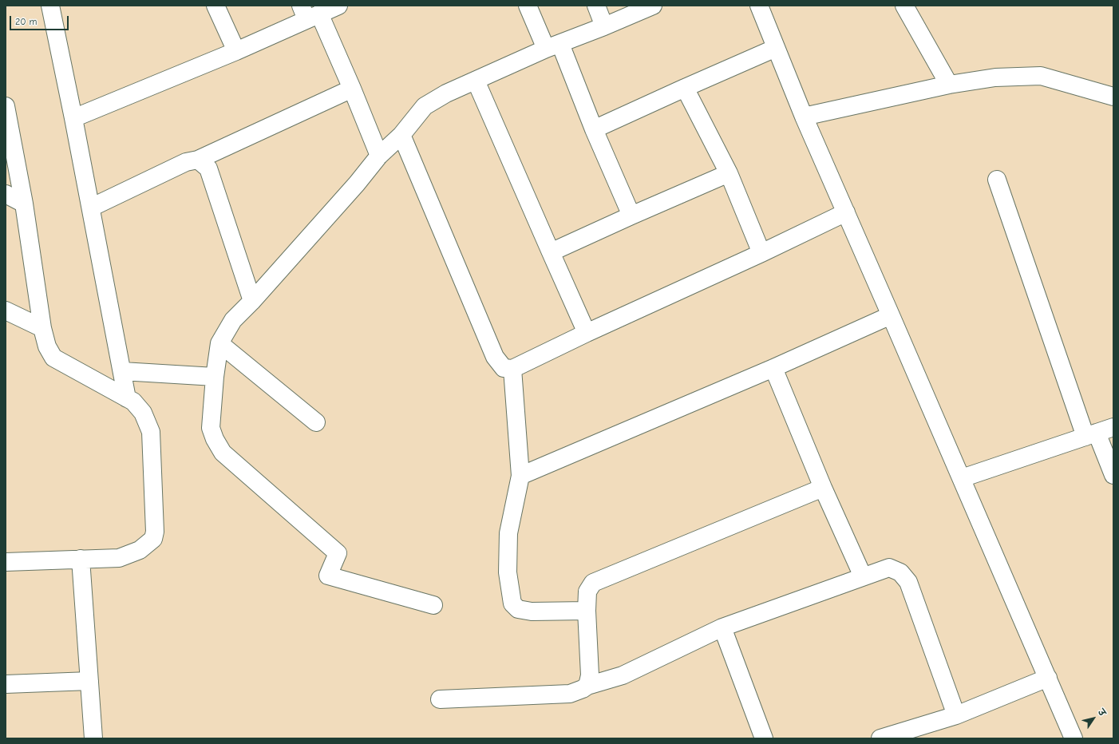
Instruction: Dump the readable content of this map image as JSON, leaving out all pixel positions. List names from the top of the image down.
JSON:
{
  "scale_bar": "20 m",
  "north": "top right"
}
